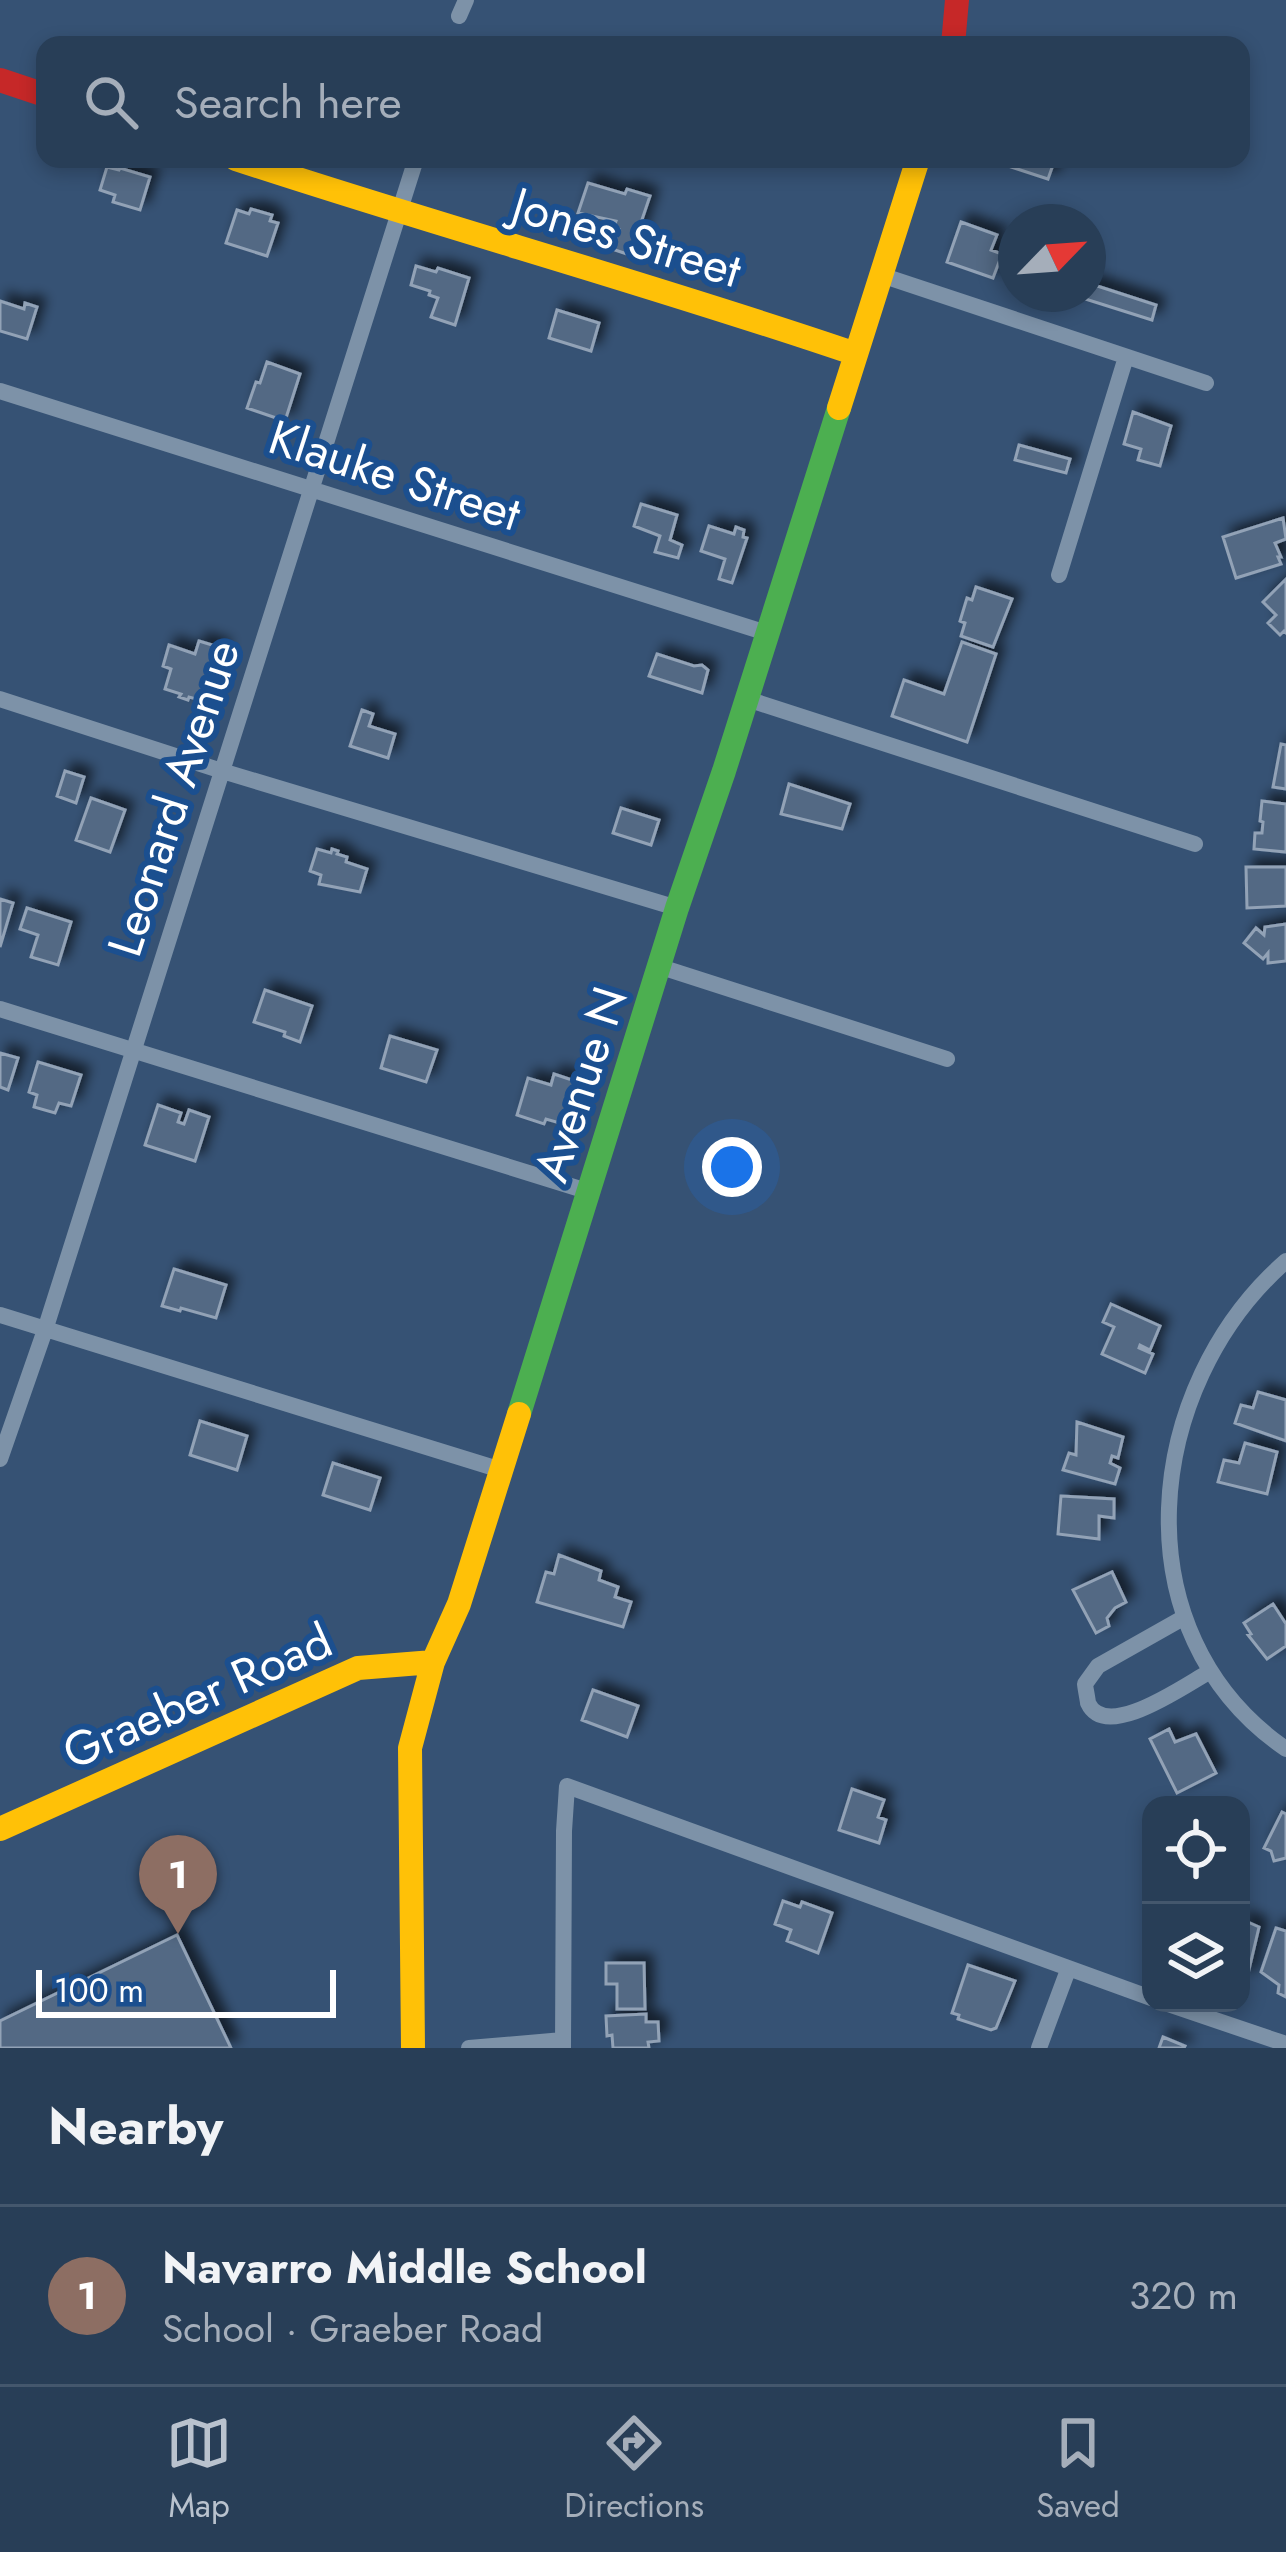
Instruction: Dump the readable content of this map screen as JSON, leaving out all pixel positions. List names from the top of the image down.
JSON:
{
  "streets": {
    "street": [
      "Jones Street",
      "Klauke Street",
      "Leonard Avenue",
      "Avenue N",
      "Graeber Road"
    ]
  },
  "crossings": [
    ["Jones Street", "Leonard Avenue"],
    ["Jones Street", "Avenue N"],
    ["Klauke Street", "Leonard Avenue"],
    ["Klauke Street", "Avenue N"],
    ["Avenue N", "Graeber Road"]
  ],
  "scale_bar": "100 m",
  "north": "top right",
  "page": {
    "search": "Search here",
    "pins": "1",
    "scale": "100 m",
    "heading": "Nearby",
    "list": [
      {
        "mark": "1",
        "name": "Navarro Middle School",
        "note": "School · Graeber Road",
        "value": "320 m"
      }
    ],
    "nav": ["Map", "Directions", "Saved"]
  }
}
